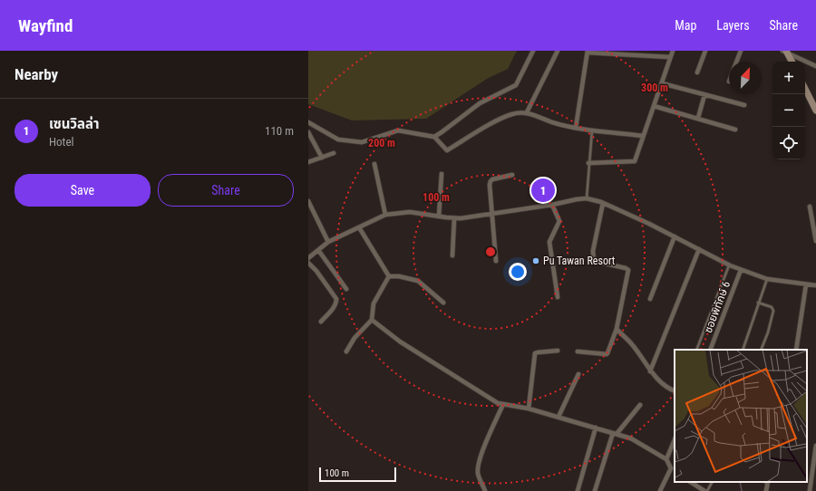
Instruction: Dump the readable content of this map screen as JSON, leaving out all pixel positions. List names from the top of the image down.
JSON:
{
  "streets": {
    "street": ["ซอยพิทักษ์ 6"]
  },
  "places": ["Pu Tawan Resort"],
  "scale_bar": "100 m",
  "north": "top right",
  "page": {
    "header": "Wayfind",
    "nav": ["Map", "Layers", "Share"],
    "heading": "Nearby",
    "map_buttons": ["+", "−"],
    "list": [
      {
        "mark": "1",
        "name": "เซนวิลล่า",
        "note": "Hotel",
        "value": "110 m"
      }
    ],
    "buttons": ["Save", "Share"],
    "pins": "1",
    "scale": "100 m"
  },
  "rings": ["300 m", "200 m", "100 m"]
}
